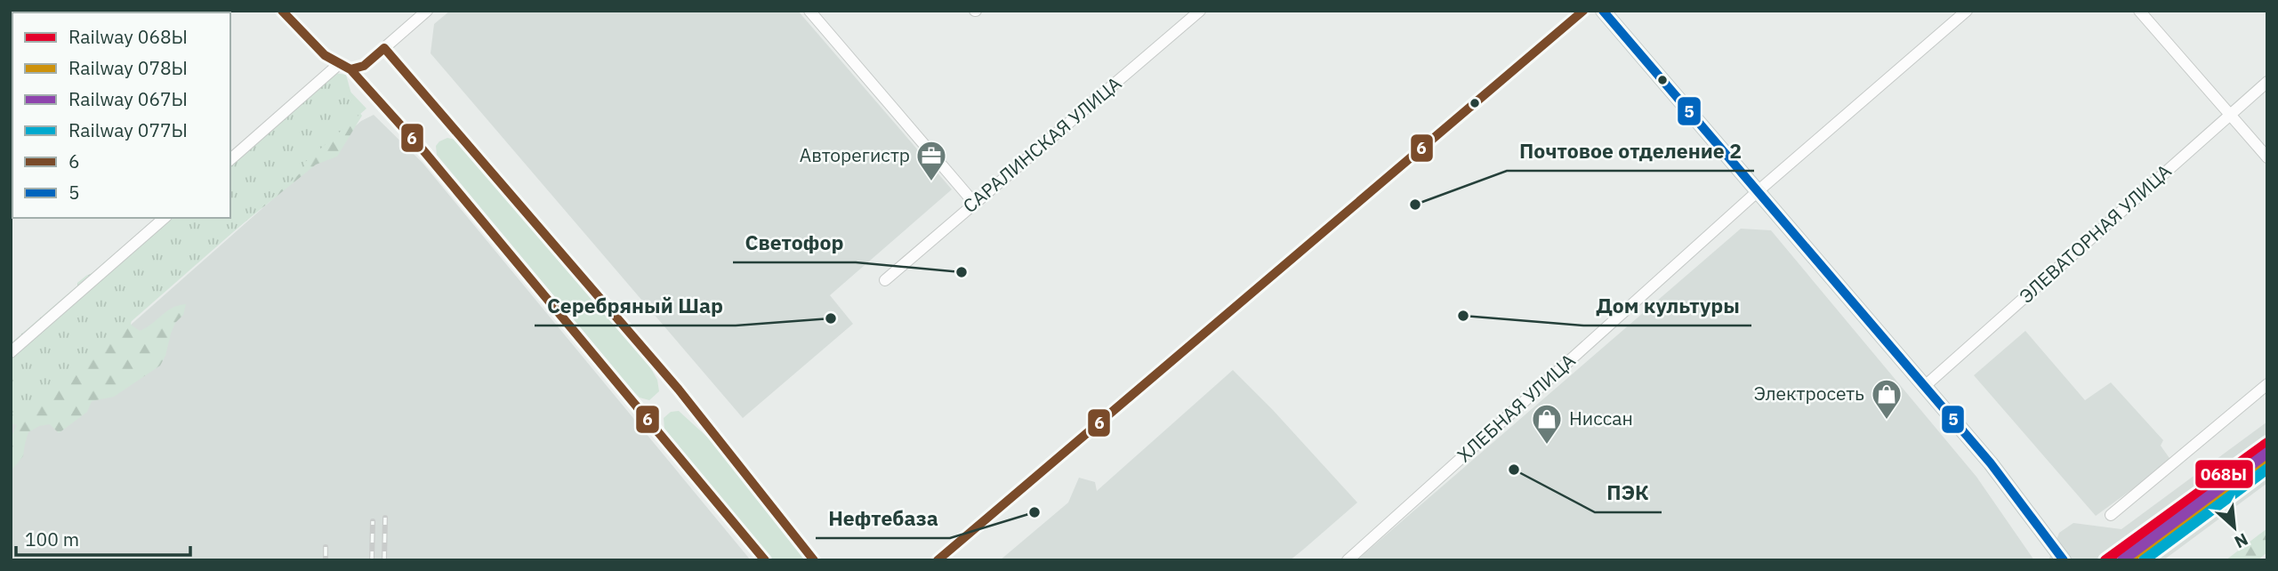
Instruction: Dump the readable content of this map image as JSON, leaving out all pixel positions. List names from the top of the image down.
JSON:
{
  "streets": {
    "street": ["САРАЛИНСКАЯ УЛИЦА", "ЭЛЕВАТОРНАЯ УЛИЦА", "ХЛЕБНАЯ УЛИЦА"]
  },
  "places": {
    "office": ["Авторегистр"],
    "other": [
      "Почтовое отделение 2",
      "Светофор",
      "Дом культуры",
      "Серебряный Шар",
      "ПЭК",
      "Нефтебаза"
    ],
    "shop": ["Электросеть", "Ниссан"]
  },
  "lines": [
    "transit line 6",
    "transit line 5",
    "rail line 068Ы",
    "rail line 067Ы",
    "rail line 078Ы",
    "rail line 077Ы"
  ],
  "legend": [
    "Railway 068Ы",
    "Railway 078Ы",
    "Railway 067Ы",
    "Railway 077Ы",
    "6",
    "5"
  ],
  "scale_bar": "100 m",
  "north": "bottom right"
}
